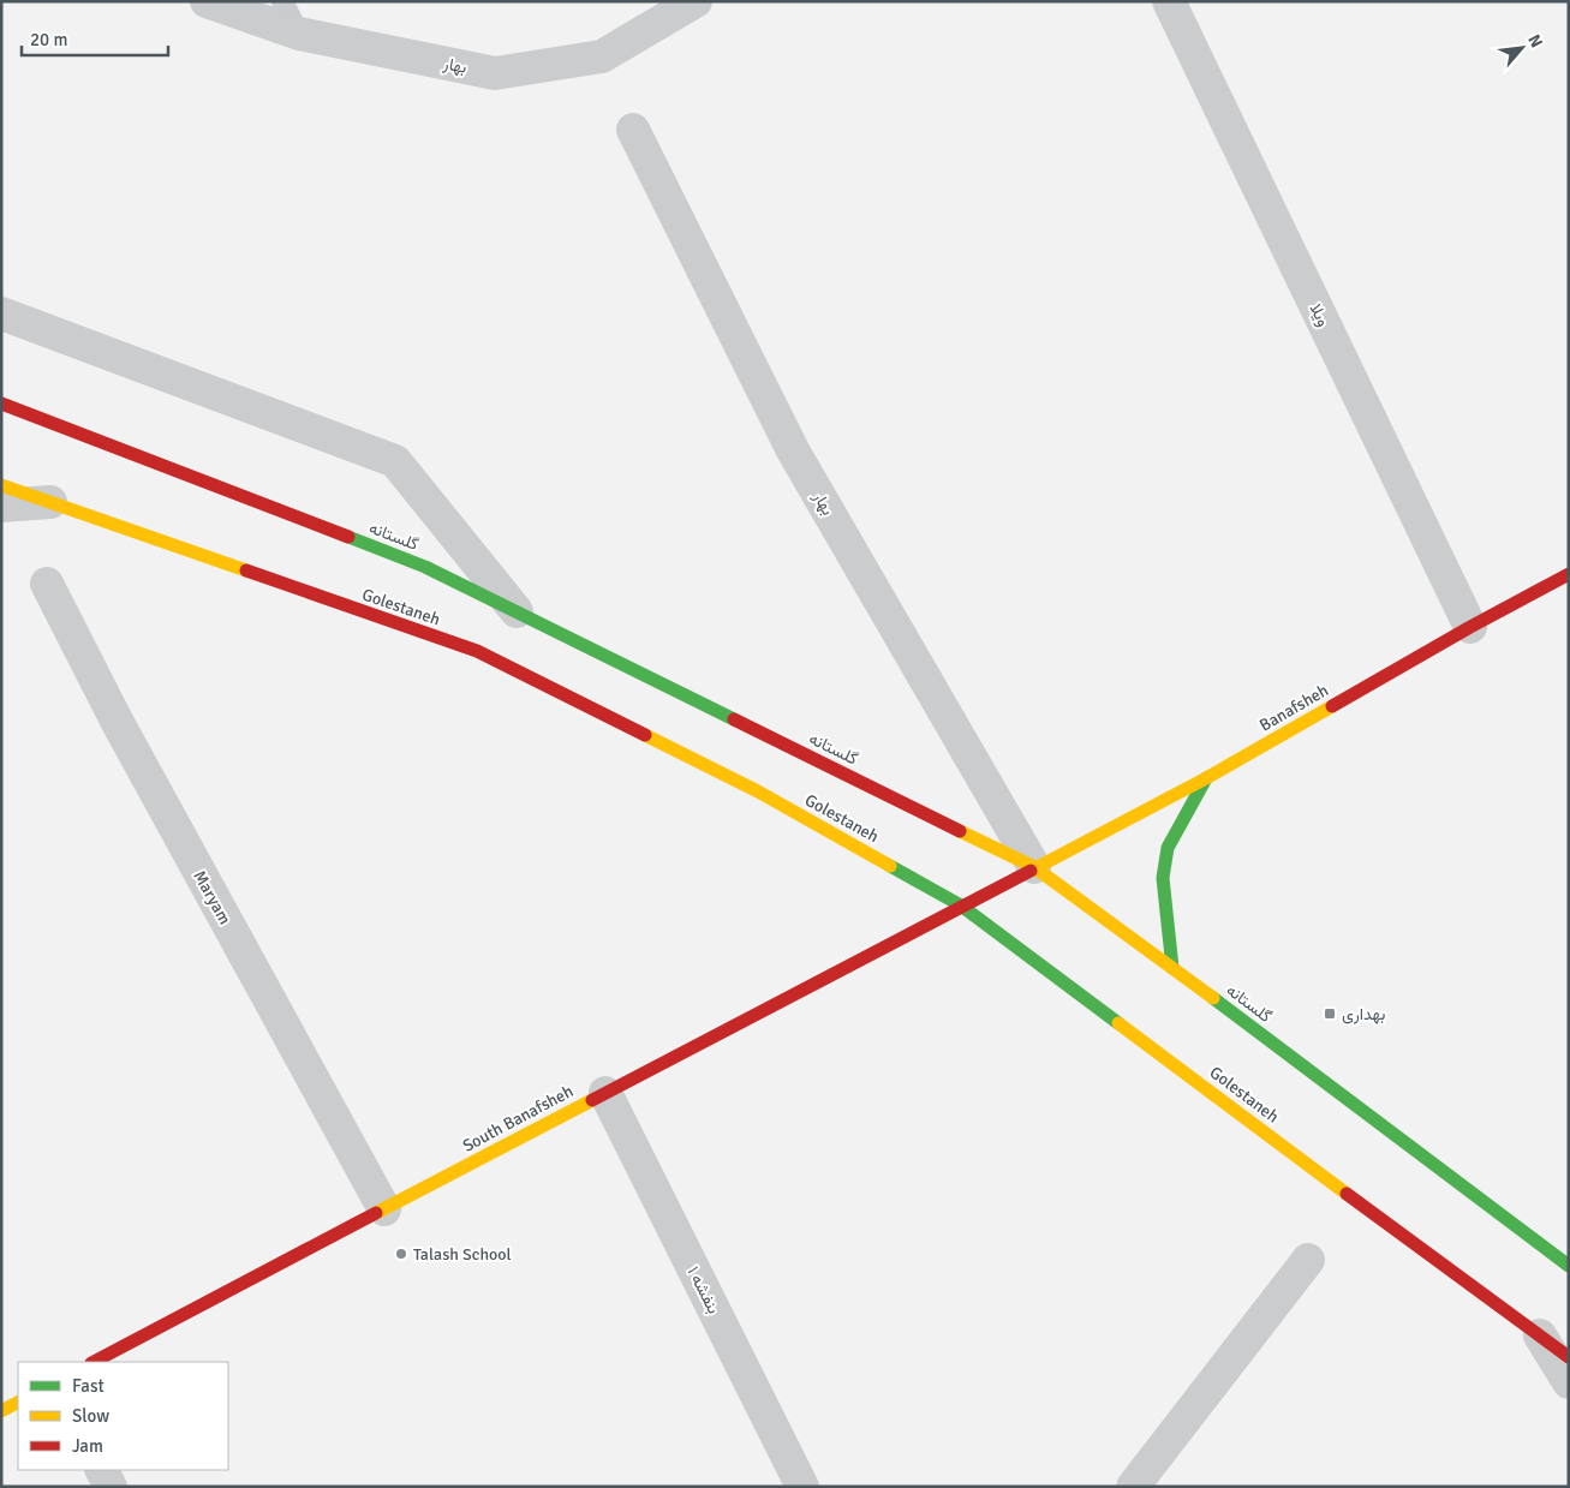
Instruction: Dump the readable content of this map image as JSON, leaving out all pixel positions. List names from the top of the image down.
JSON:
{
  "streets": {
    "main road": [
      "گلستانه",
      "Golestaneh",
      "Banafsheh",
      "South Banafsheh"
    ],
    "street": [
      "بهار",
      "ویلا",
      "Maryam",
      "بنفشه ۱"
    ]
  },
  "crossings": [
    ["بهار", "گلستانه"],
    ["بهار", "Banafsheh"],
    ["ویلا", "Banafsheh"],
    ["گلستانه", "Banafsheh"],
    ["Golestaneh", "Banafsheh"],
    ["Golestaneh", "South Banafsheh"],
    ["Banafsheh", "South Banafsheh"],
    ["Maryam", "South Banafsheh"],
    ["South Banafsheh", "بنفشه ۱"]
  ],
  "places": {
    "transit": ["بهداری"],
    "other": ["Talash School"]
  },
  "legend": ["Fast", "Slow", "Jam"],
  "scale_bar": "20 m",
  "north": "top right"
}
